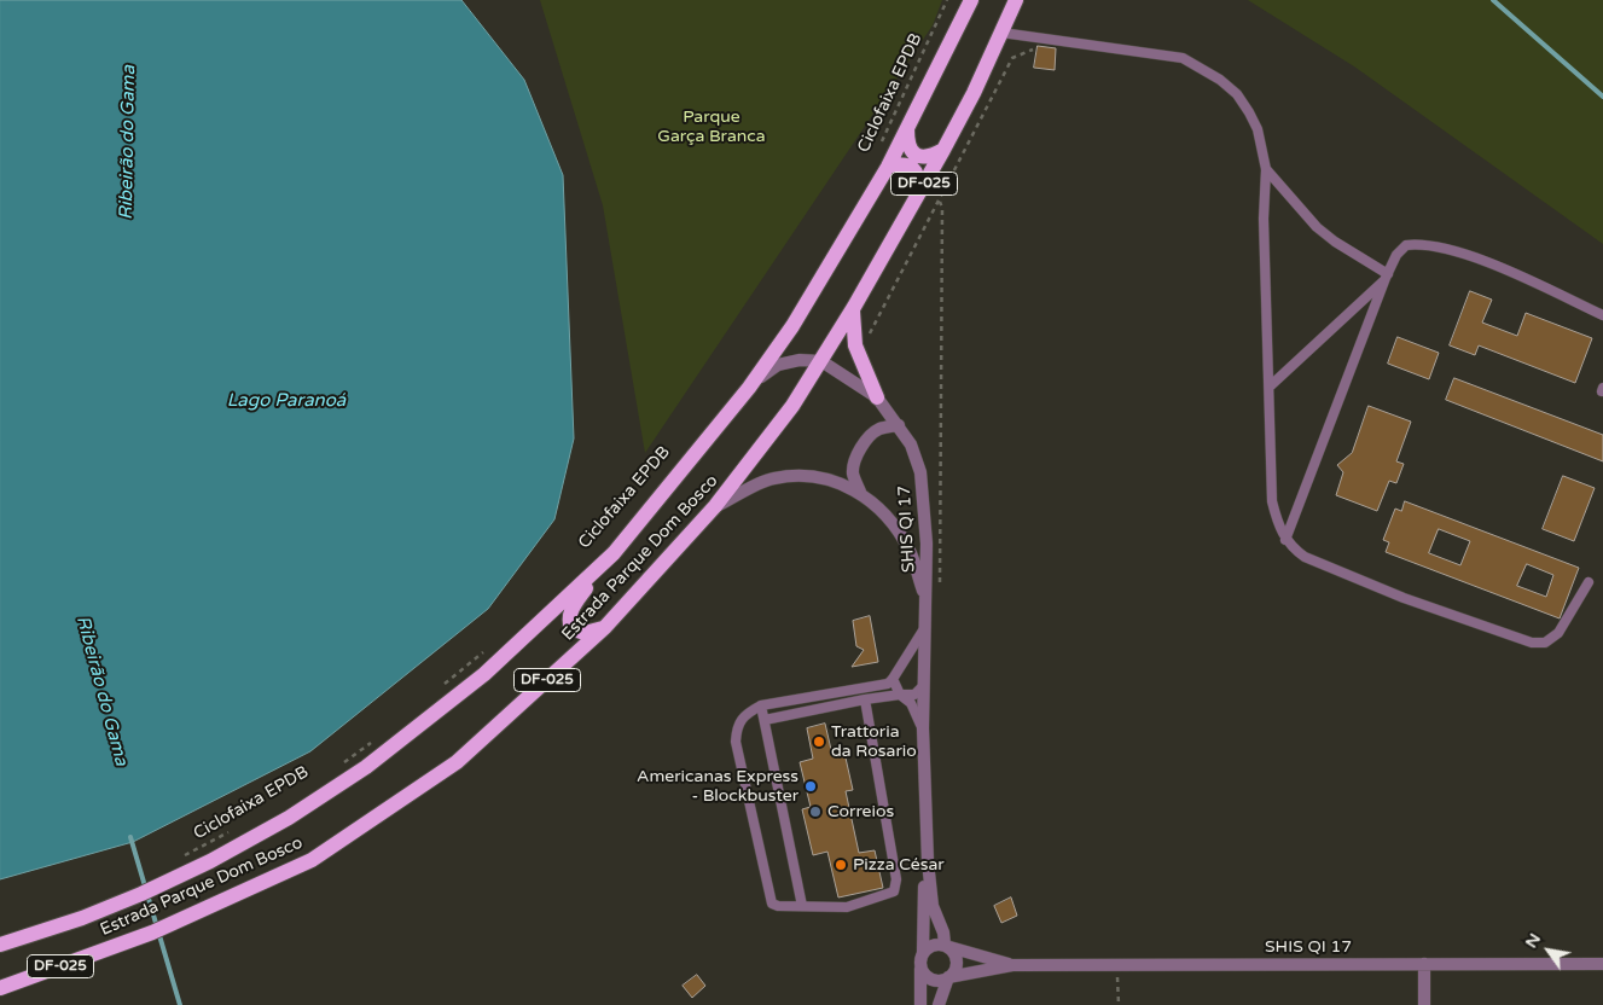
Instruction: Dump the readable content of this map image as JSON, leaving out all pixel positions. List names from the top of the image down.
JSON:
{
  "streets": {
    "main road": ["DF-025", "Estrada Parque Dom Bosco"],
    "street": ["SHIS QI 17"],
    "path": ["Ciclofaixa EPDB"]
  },
  "crossings": [
    ["SHIS QI 17", "Estrada Parque Dom Bosco"]
  ],
  "water": ["Ribeirão do Gama", "Lago Paranoá"],
  "parks": ["Parque Garça Branca"],
  "places": [
    "Trattoria da Rosario",
    "Americanas Express - Blockbuster",
    "Correios",
    "Pizza César"
  ],
  "north": "top left"
}
